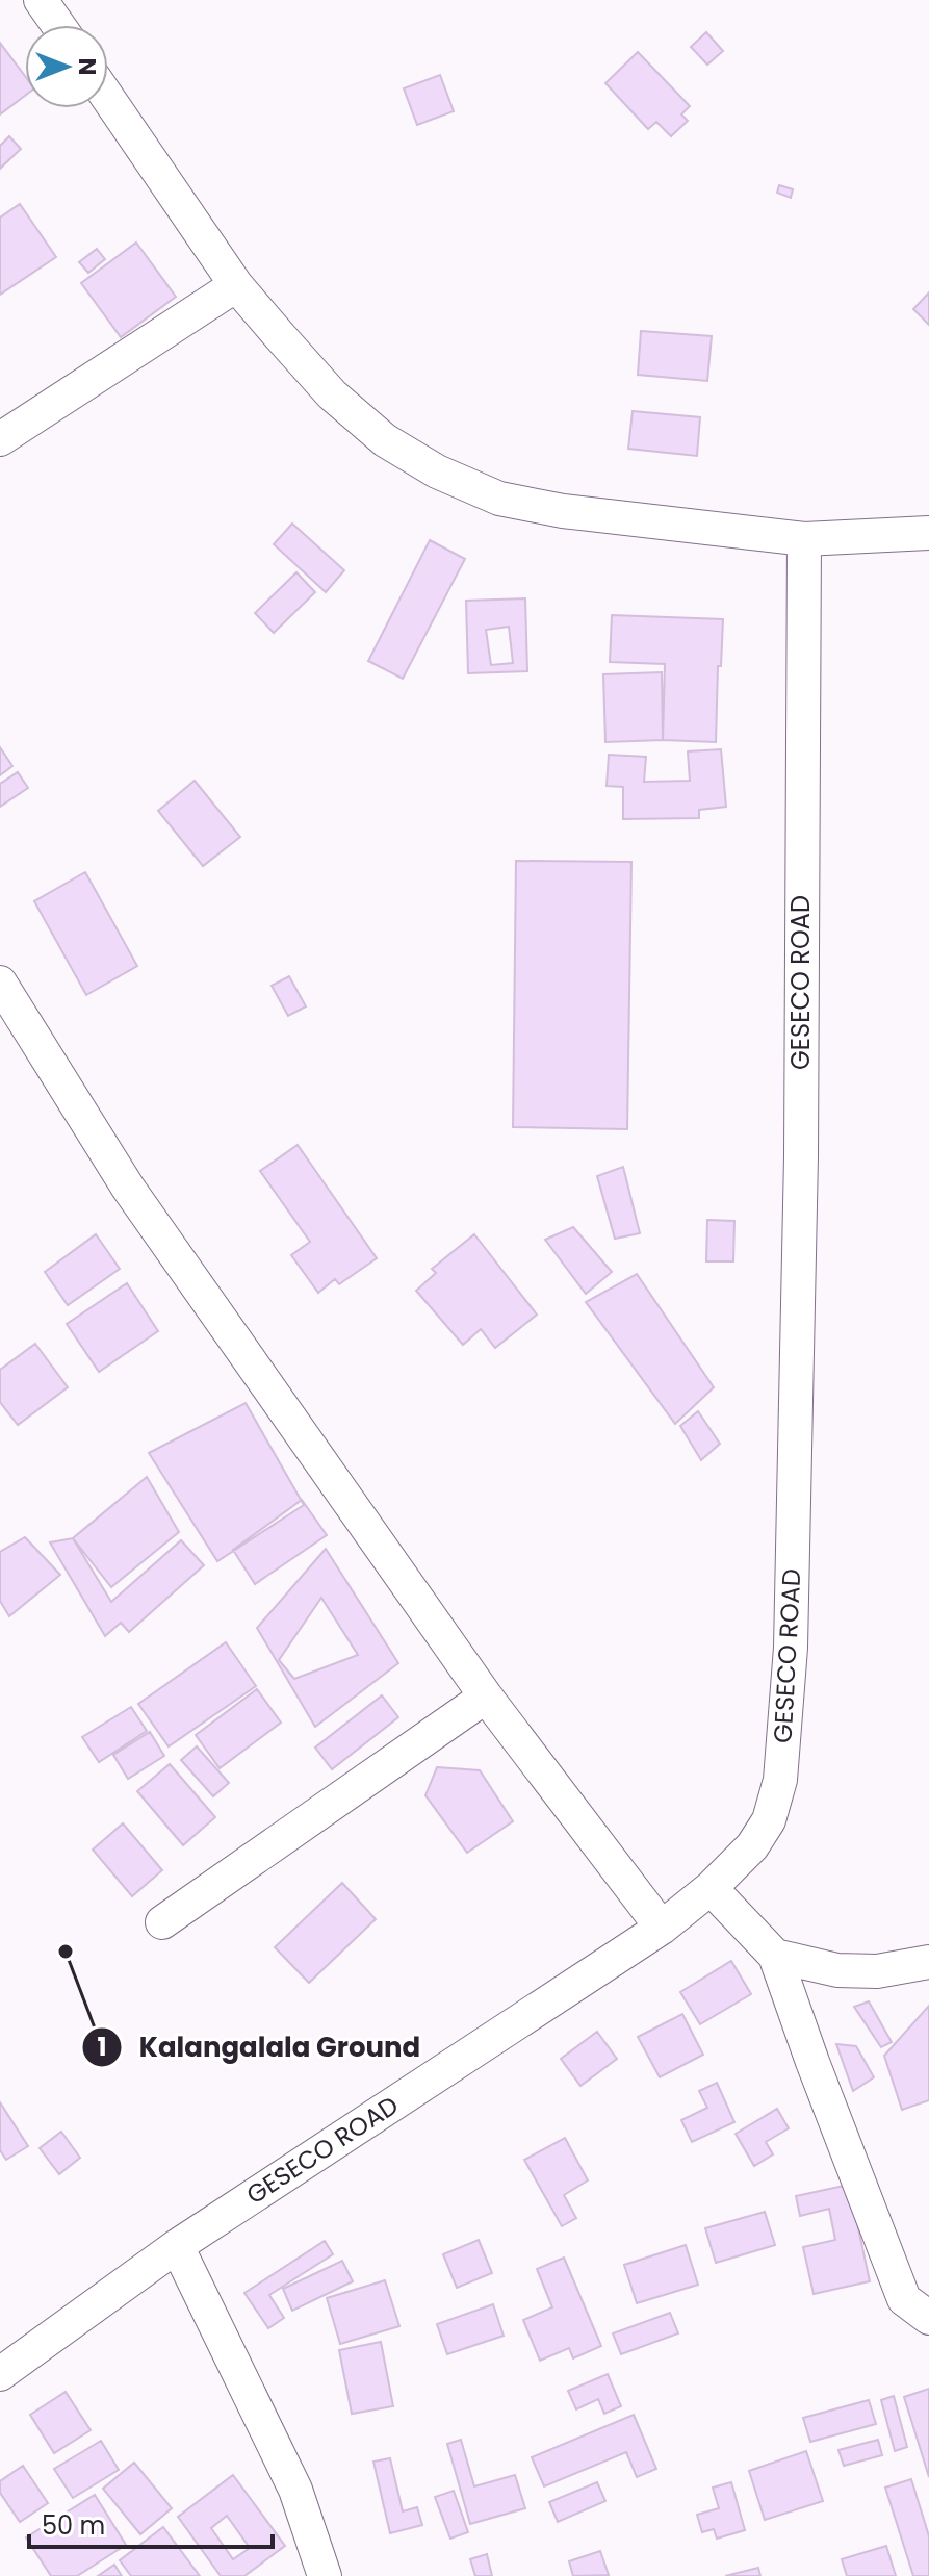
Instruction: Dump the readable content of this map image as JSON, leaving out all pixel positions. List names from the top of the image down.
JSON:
{
  "streets": {
    "street": ["GESECO ROAD"]
  },
  "places": ["Kalangalala Ground"],
  "scale_bar": "50 m",
  "north": "right"
}
